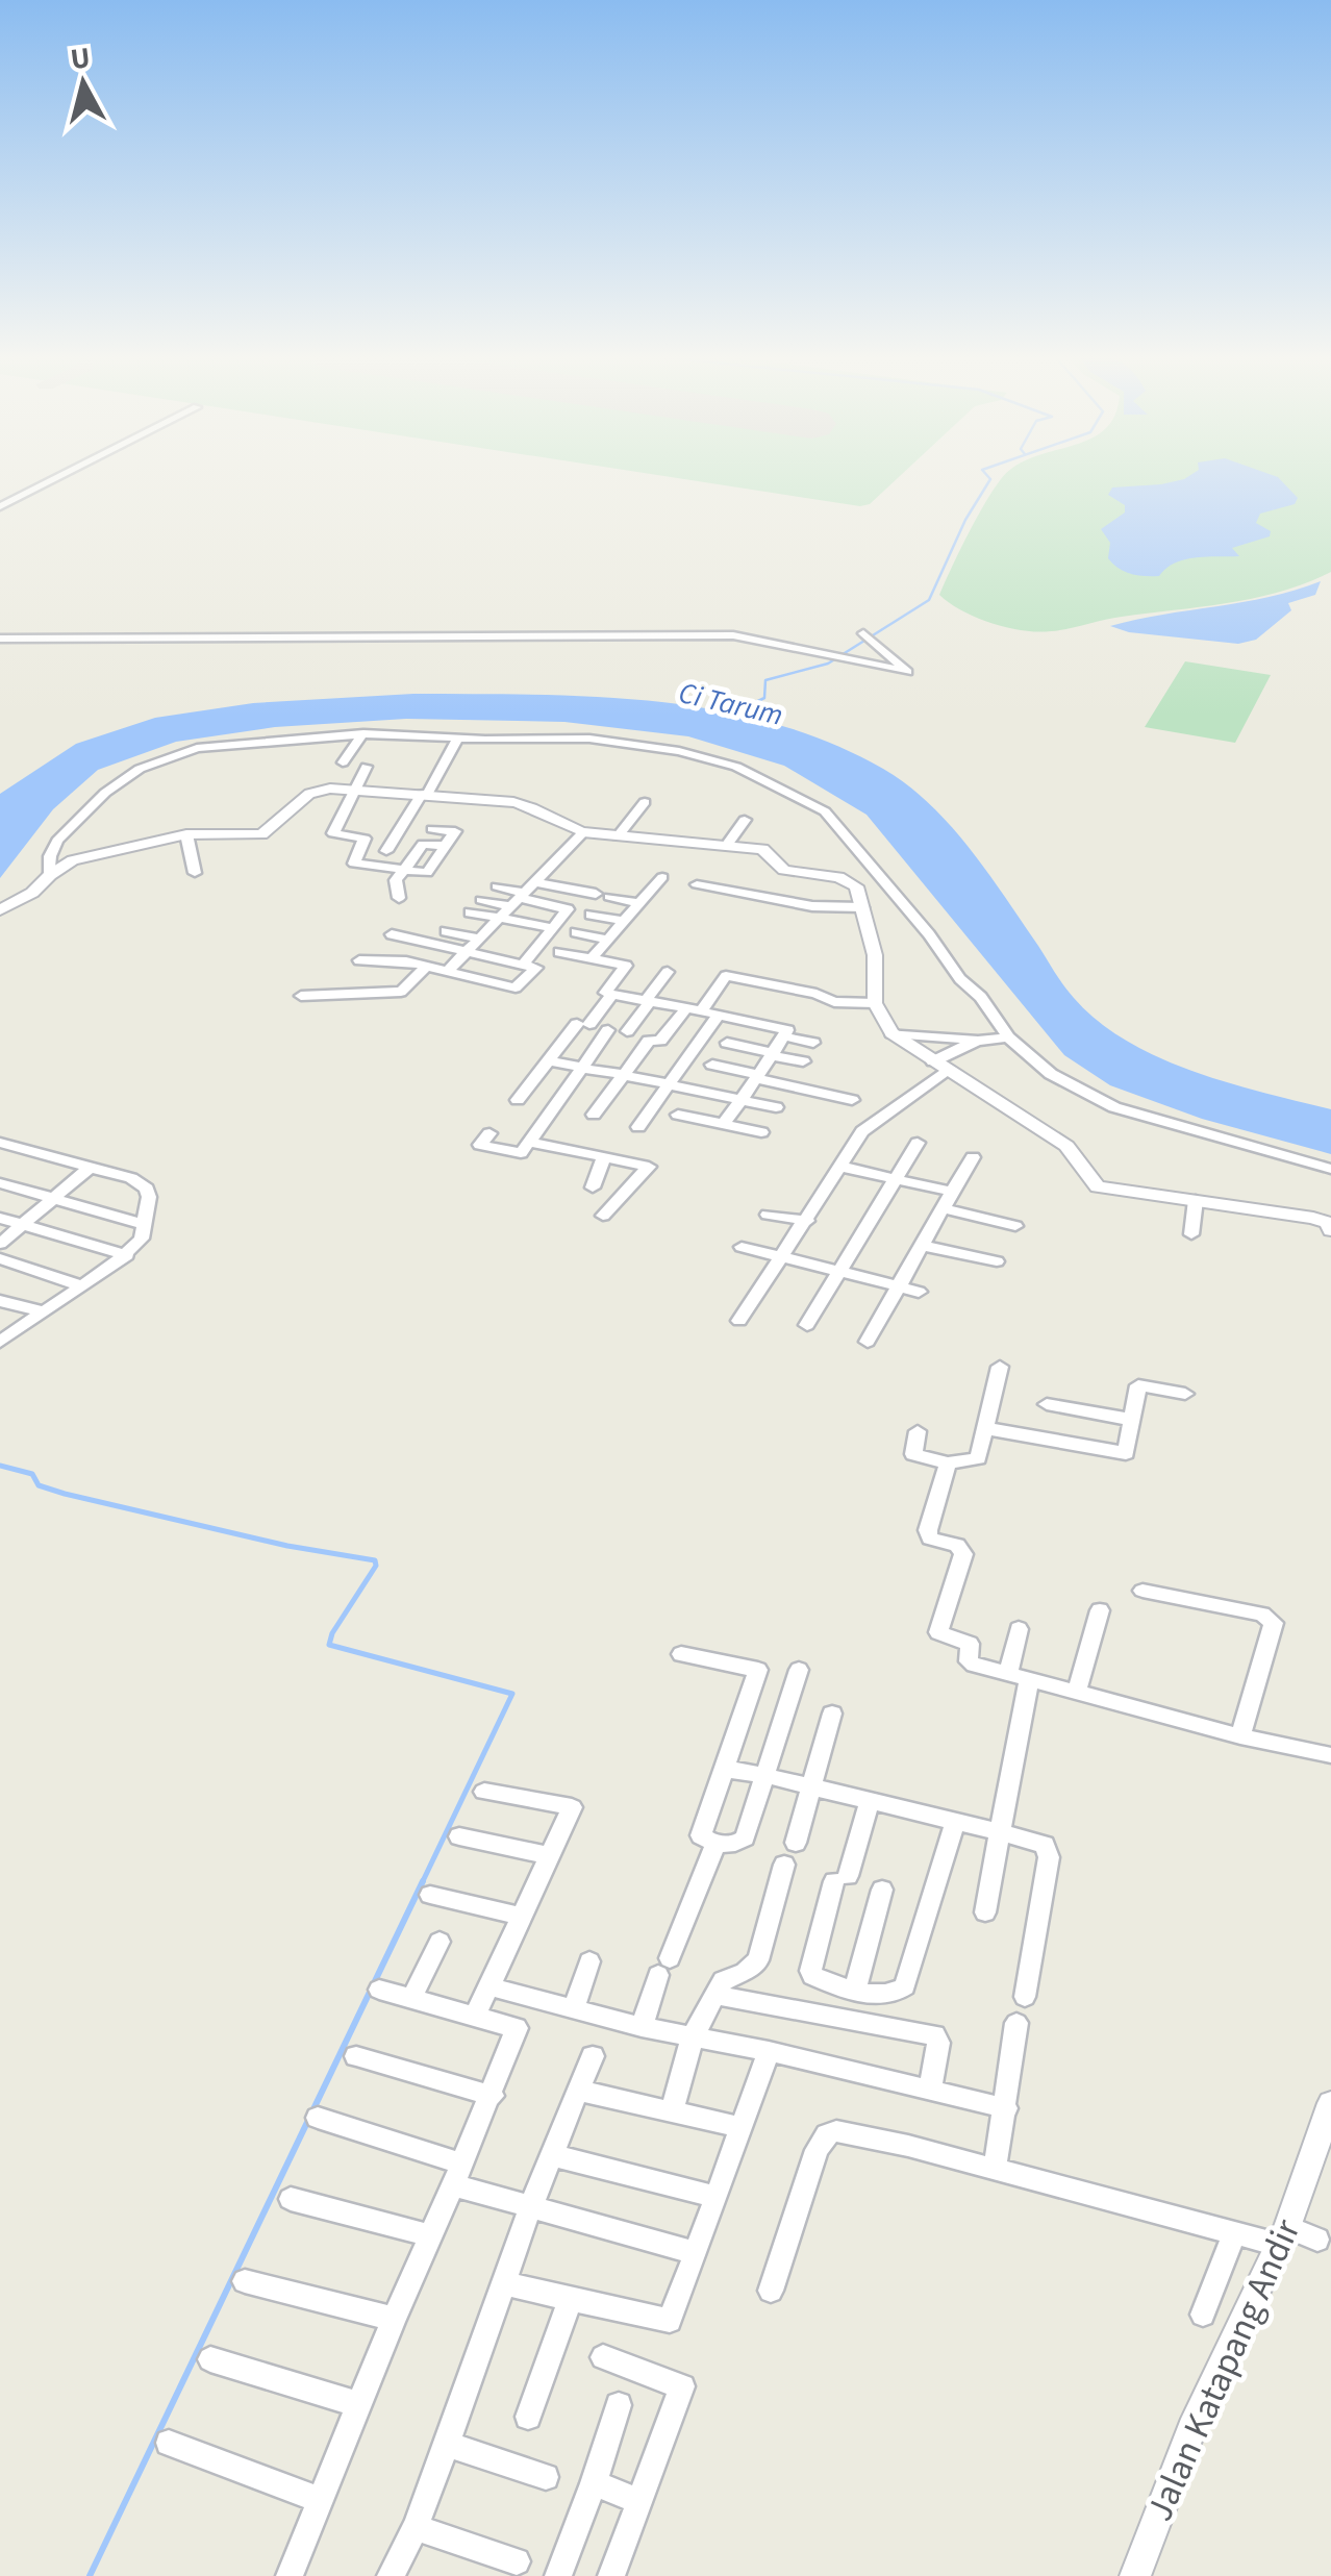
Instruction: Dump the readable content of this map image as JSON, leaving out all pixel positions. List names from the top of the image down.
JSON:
{
  "streets": {
    "street": ["Jalan Katapang Andir"]
  },
  "water": ["Ci Tarum"],
  "north": "top"
}
